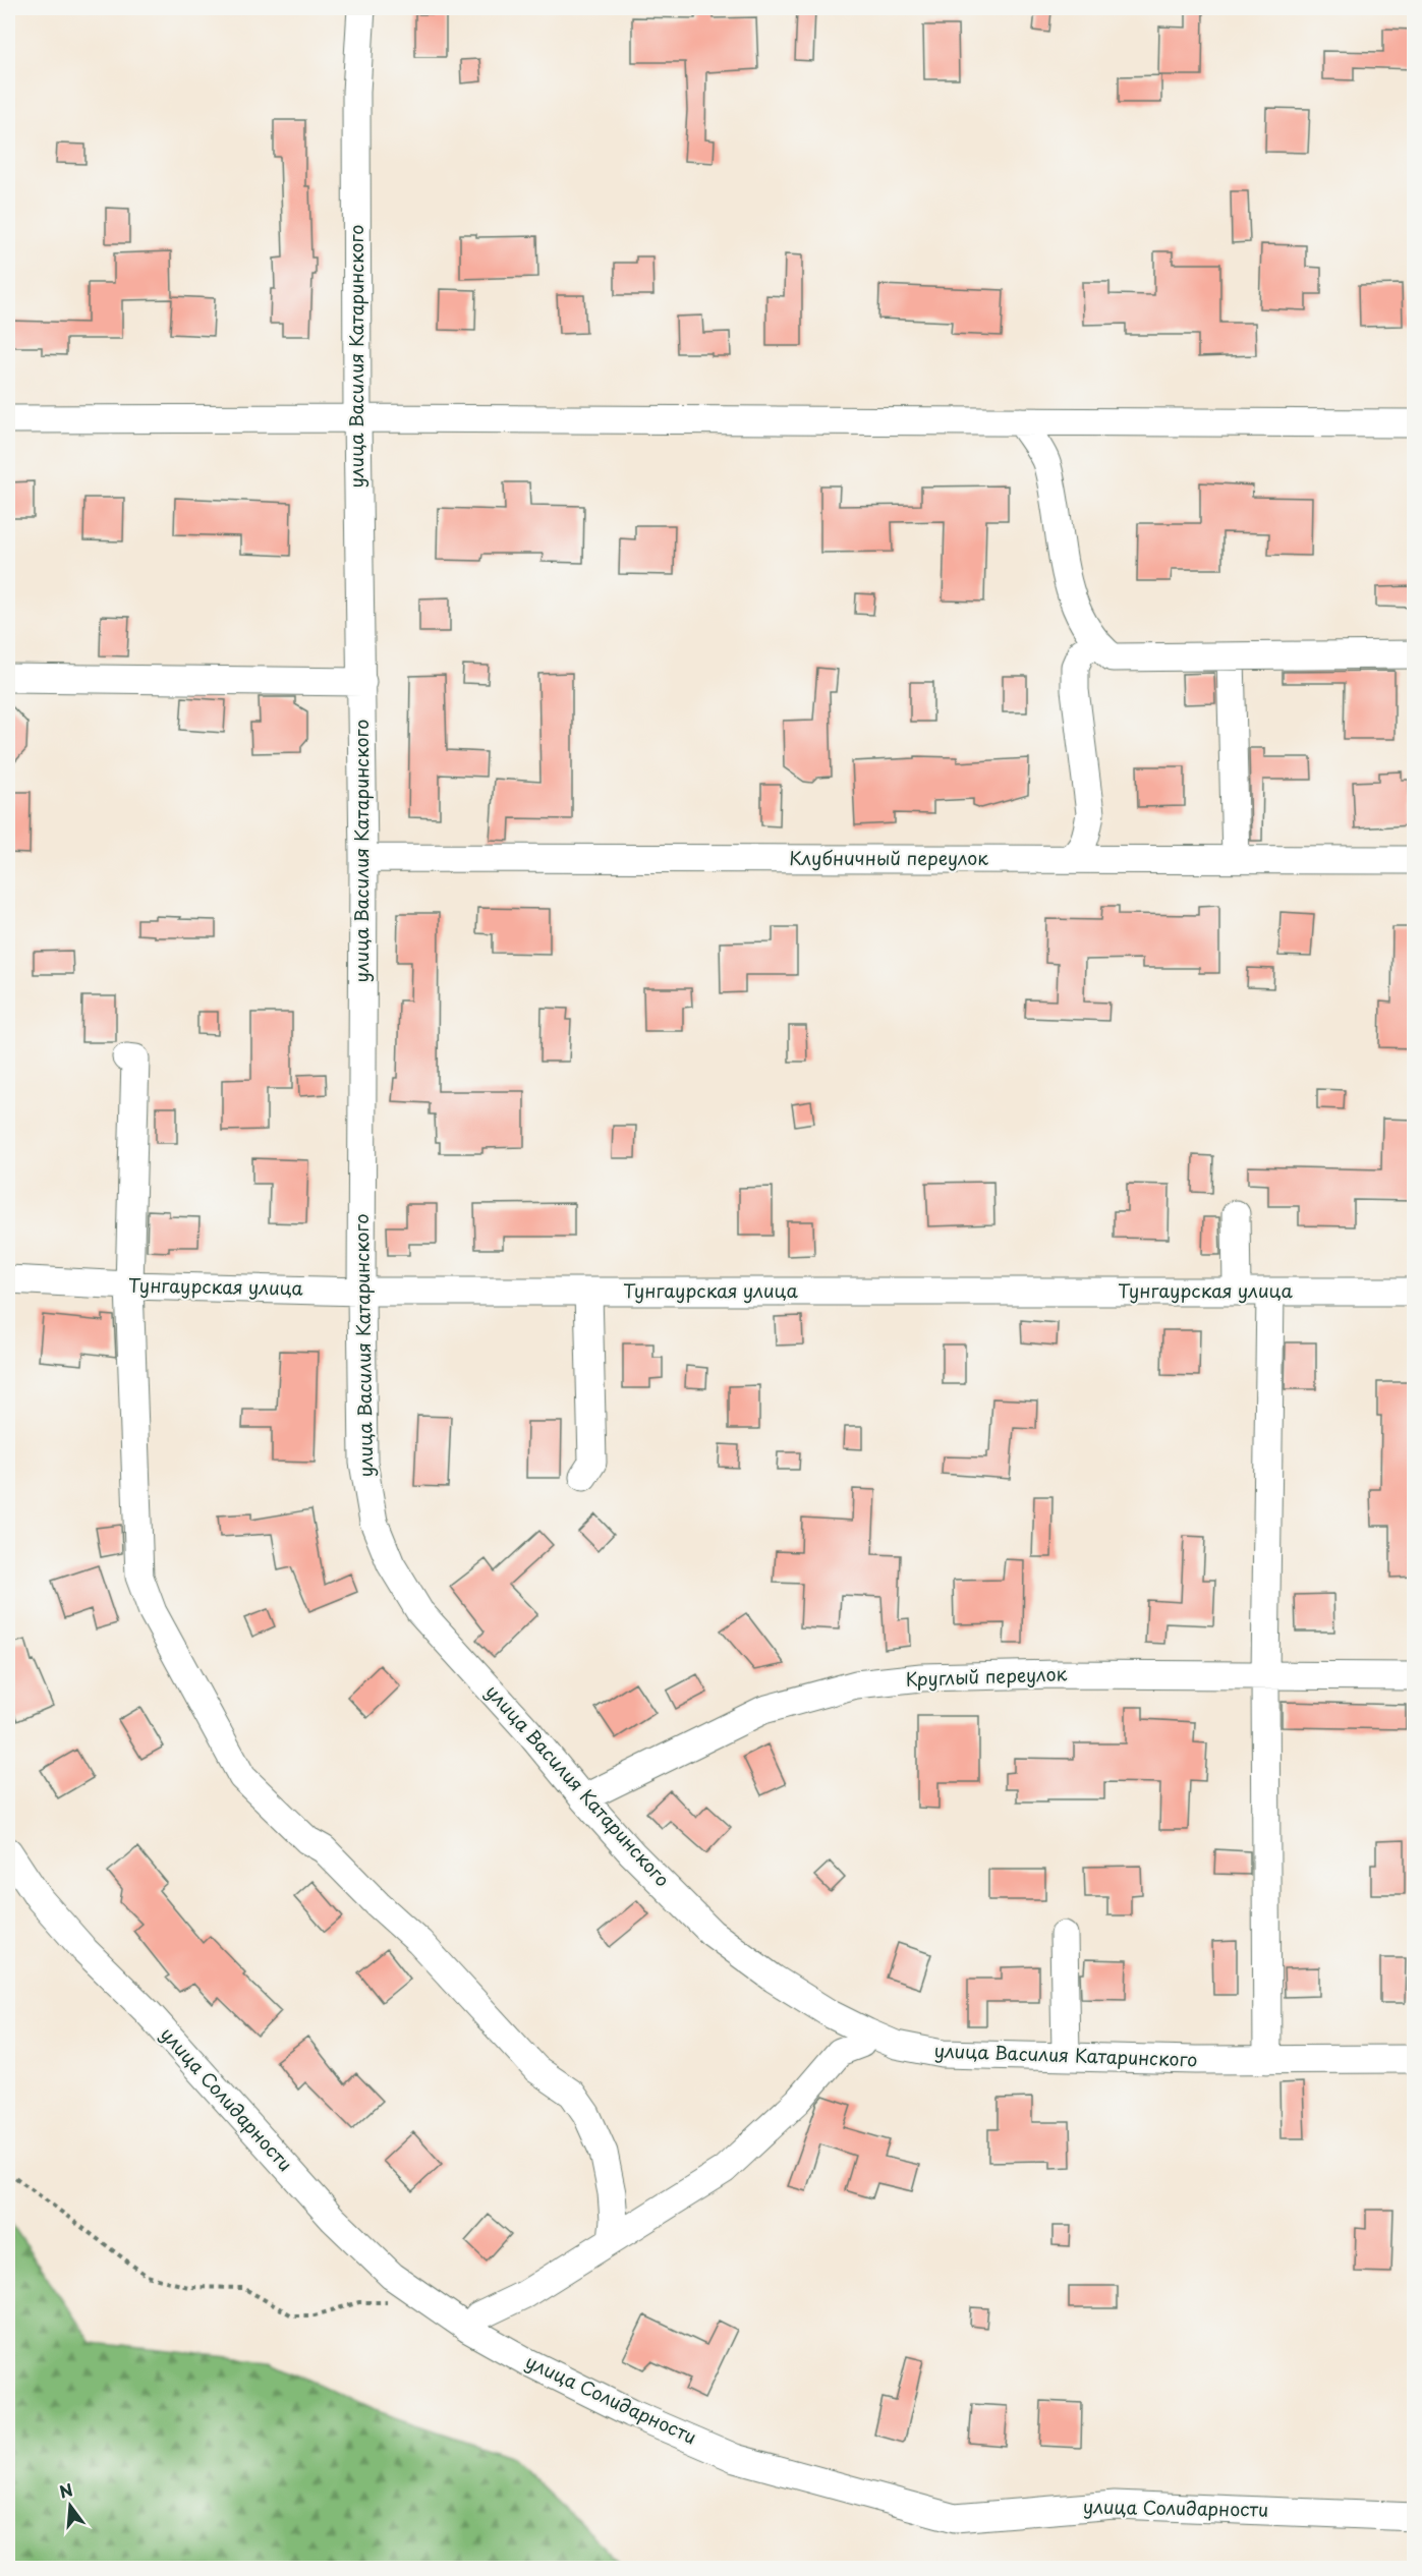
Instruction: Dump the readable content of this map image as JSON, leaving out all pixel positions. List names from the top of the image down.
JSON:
{
  "streets": {
    "street": [
      "улица Василия Катаринского",
      "Клубничный переулок",
      "Тунгаурская улица",
      "Круглый переулок",
      "улица Солидарности"
    ]
  },
  "crossings": [
    ["улица Василия Катаринского", "Клубничный переулок"],
    ["улица Василия Катаринского", "Тунгаурская улица"],
    ["улица Василия Катаринского", "Круглый переулок"]
  ],
  "north": "top"
}
